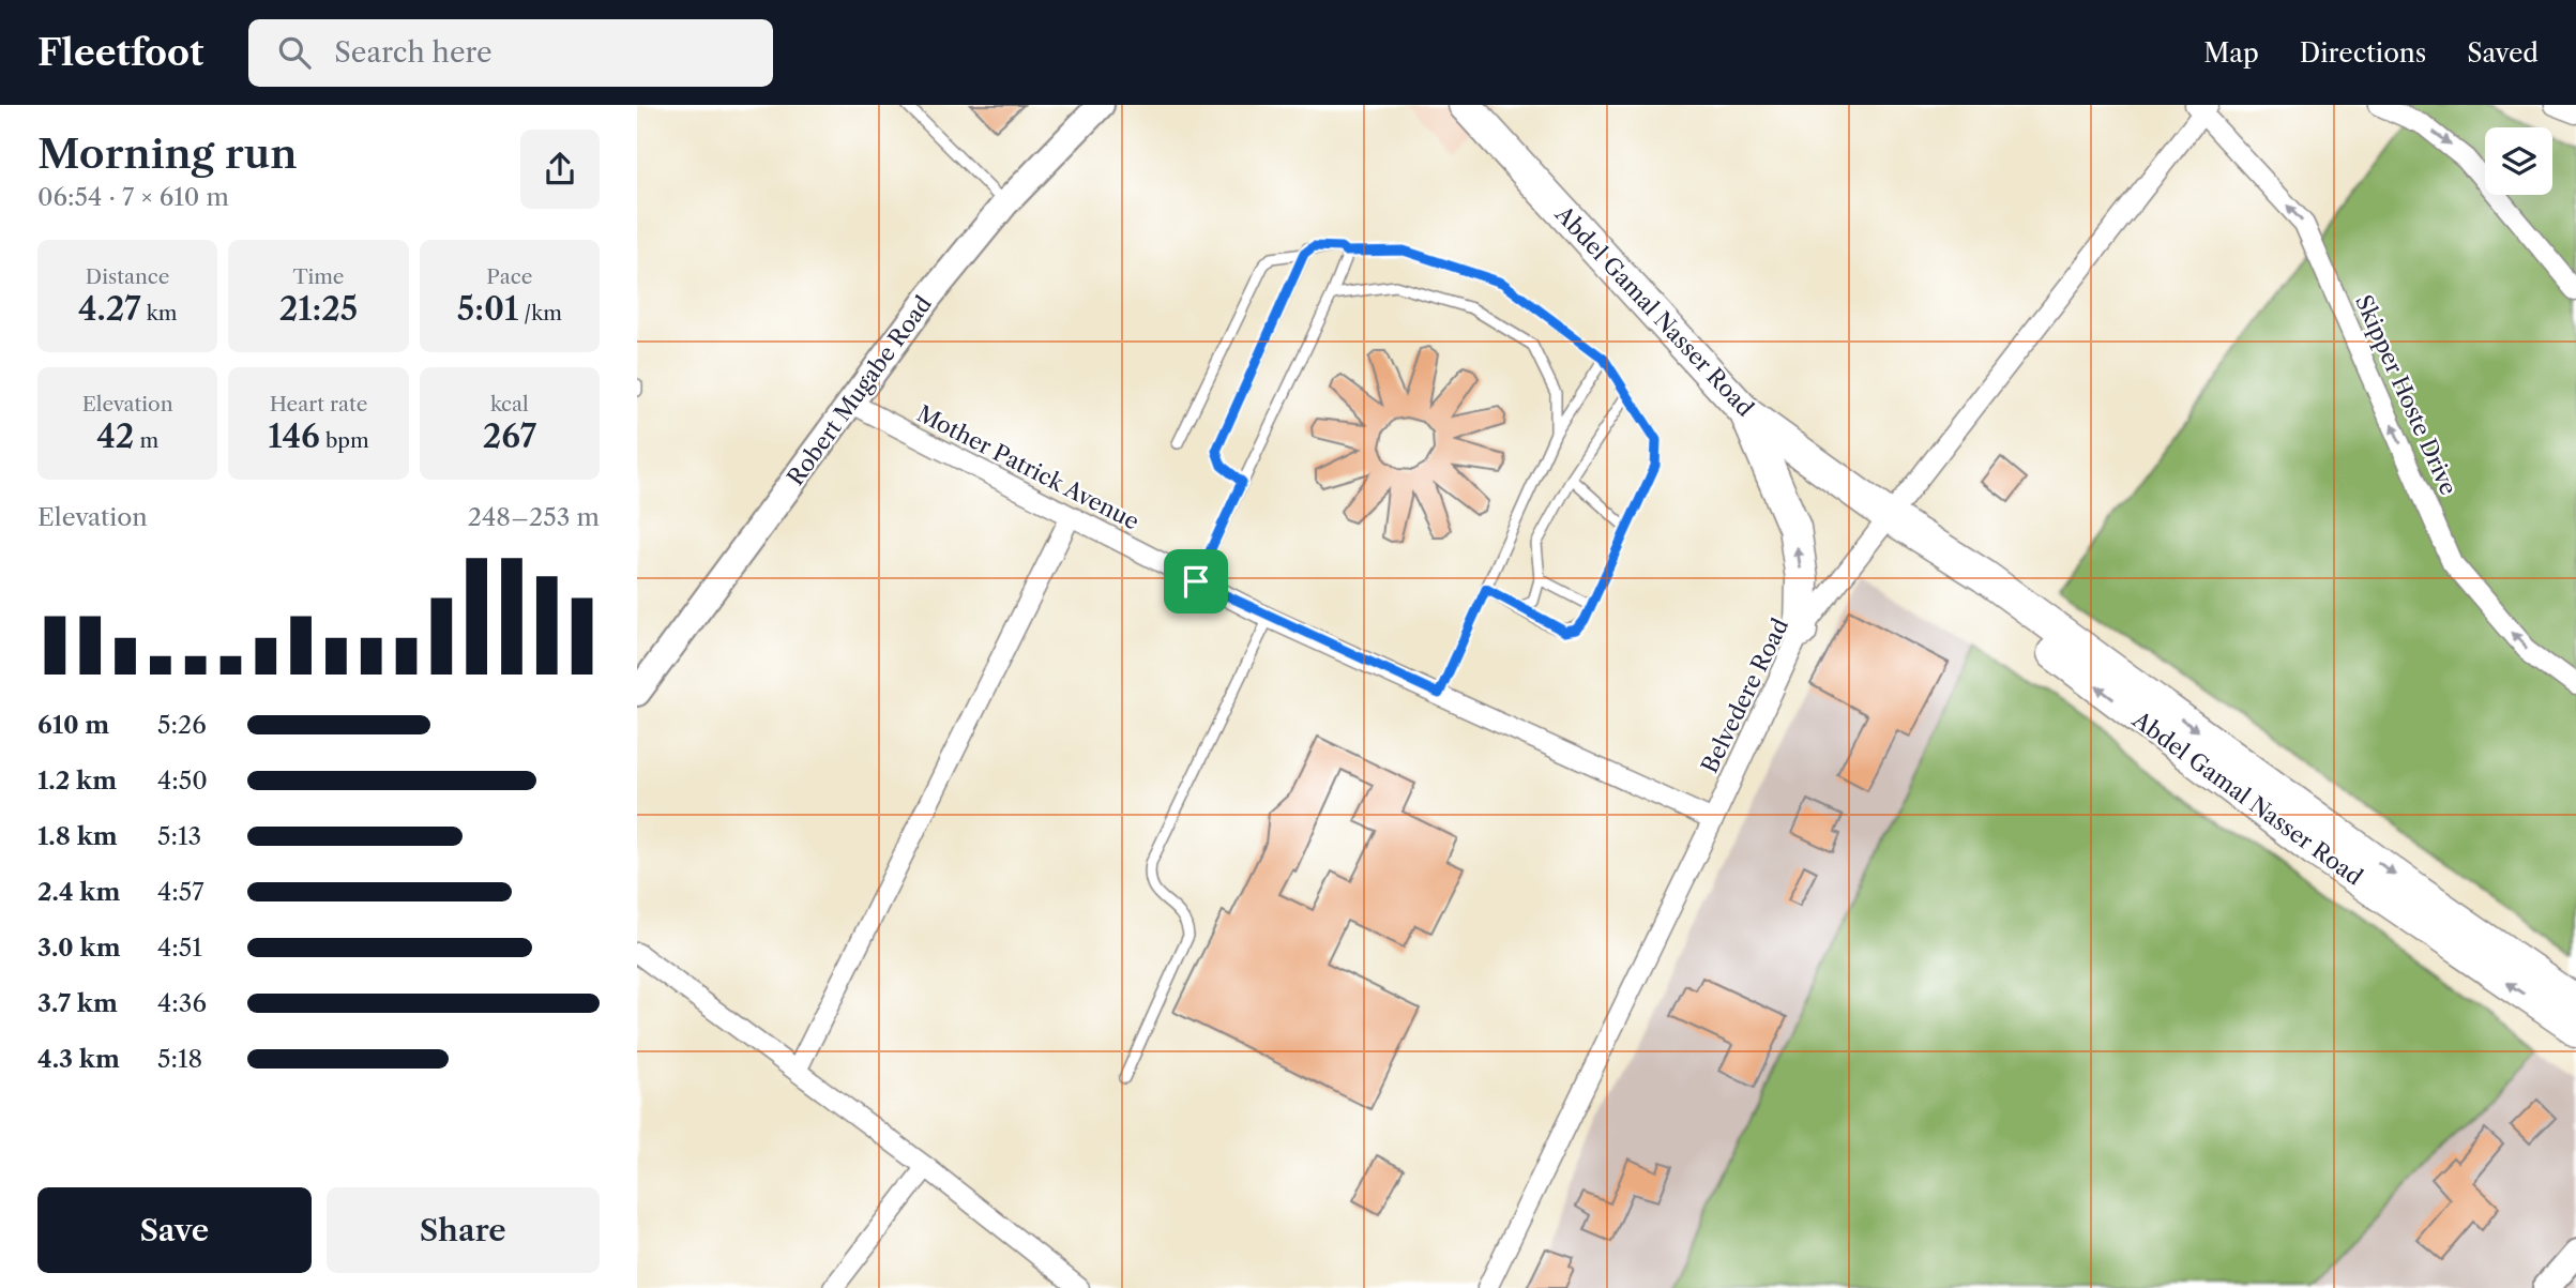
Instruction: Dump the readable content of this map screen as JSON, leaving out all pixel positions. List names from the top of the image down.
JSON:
{
  "streets": {
    "highway": ["Abdel Gamal Nasser Road"],
    "main road": ["Robert Mugabe Road"],
    "street": ["Skipper Hoste Drive", "Mother Patrick Avenue", "Belvedere Road"]
  },
  "crossings": [
    ["Abdel Gamal Nasser Road", "Belvedere Road"],
    ["Robert Mugabe Road", "Mother Patrick Avenue"],
    ["Skipper Hoste Drive", "Belvedere Road"],
    ["Mother Patrick Avenue", "Belvedere Road"]
  ],
  "one_way": ["Skipper Hoste Drive"],
  "page": {
    "header": "Fleetfoot",
    "search": "Search here",
    "nav": ["Map", "Directions", "Saved"],
    "heading": ["Morning run", "06:54 · 7 × 610 m"],
    "stats": [
      ["Distance", "4.27 km"],
      ["Time", "21:25"],
      ["Pace", "5:01 /km"],
      ["Elevation", "42 m"],
      ["Heart rate", "146 bpm"],
      ["kcal", "267"]
    ],
    "chart": ["Elevation", "248–253 m"],
    "list": [
      {
        "name": "610 m",
        "note": "5:26"
      },
      {
        "name": "1.2 km",
        "note": "4:50"
      },
      {
        "name": "1.8 km",
        "note": "5:13"
      },
      {
        "name": "2.4 km",
        "note": "4:57"
      },
      {
        "name": "3.0 km",
        "note": "4:51"
      },
      {
        "name": "3.7 km",
        "note": "4:36"
      },
      {
        "name": "4.3 km",
        "note": "5:18"
      }
    ],
    "buttons": ["Save", "Share"]
  }
}
